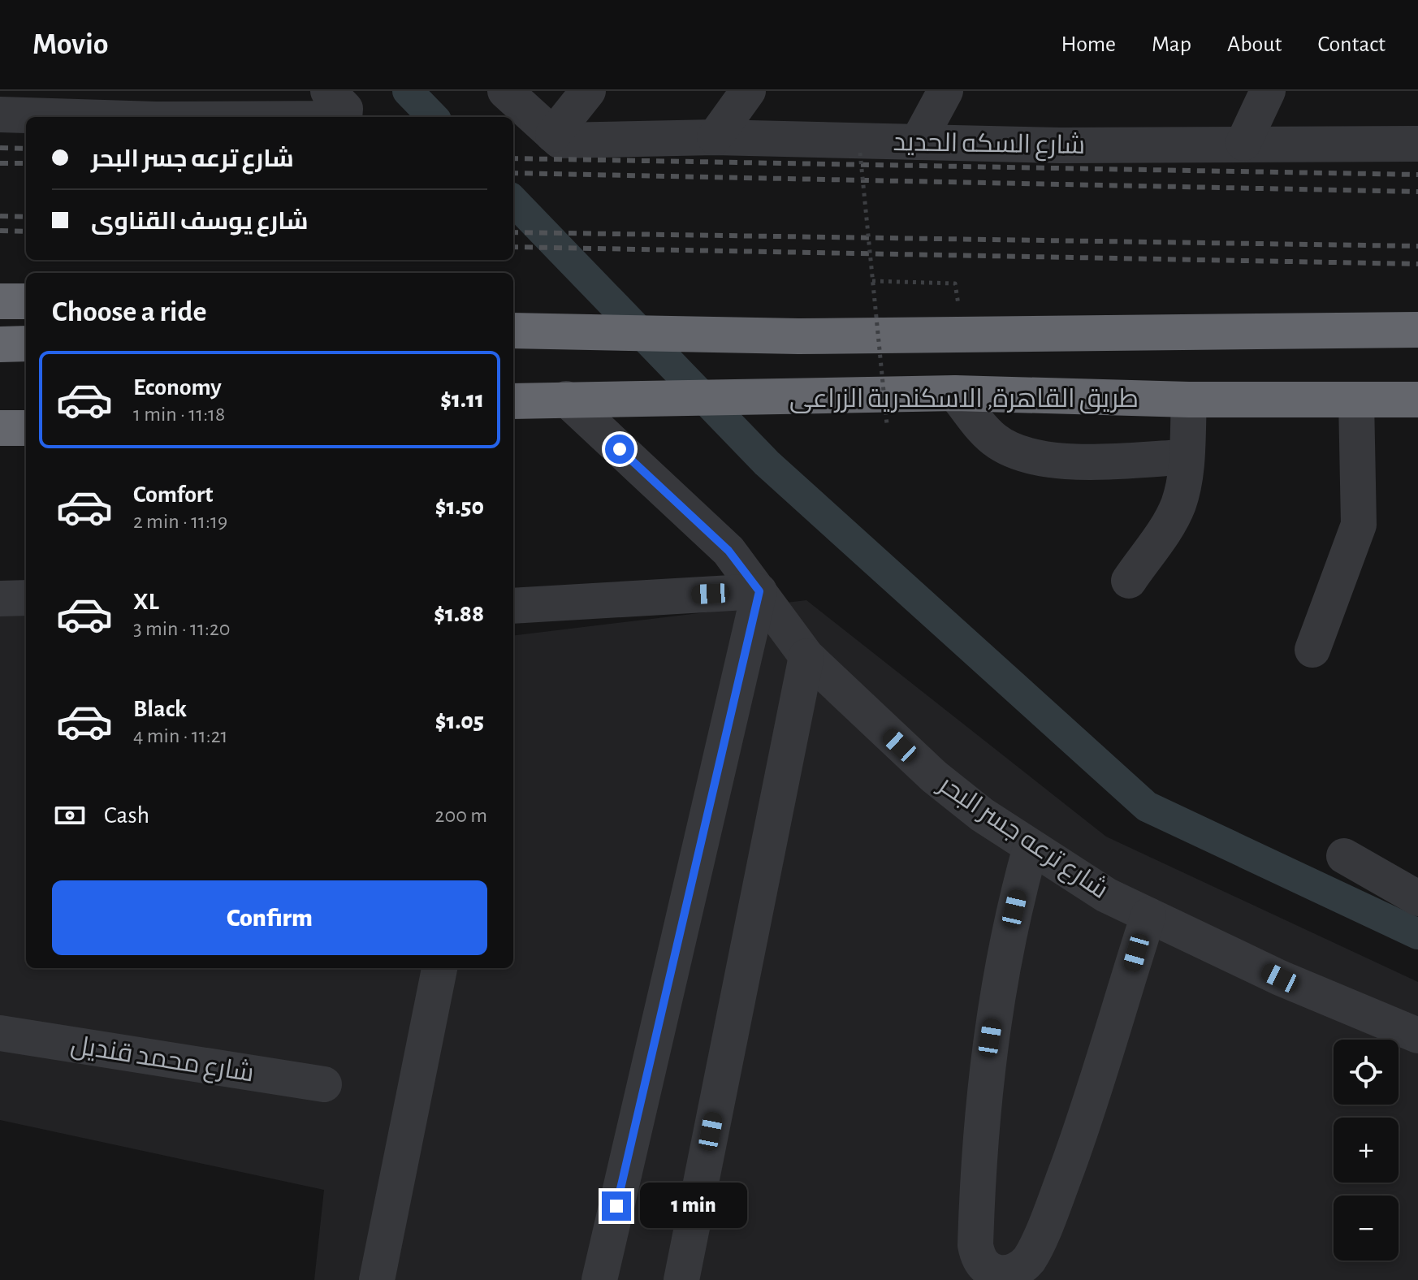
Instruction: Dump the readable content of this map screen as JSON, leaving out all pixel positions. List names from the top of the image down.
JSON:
{
  "streets": {
    "highway": ["طريق القاهرة, الاسكندرية الزراعى"],
    "street": ["شارع السكه الحديد", "شارع ترعه جسر البحر", "شارع محمد قنديل"]
  },
  "crossings": [
    ["طريق القاهرة, الاسكندرية الزراعى", "شارع ترعه جسر البحر"]
  ],
  "page": {
    "header": "Movio",
    "nav": [
      "Home",
      "Map",
      "About",
      "Contact"
    ],
    "banner": ["شارع ترعه جسر البحر", "شارع يوسف القناوى"],
    "heading": "Choose a ride",
    "list": [
      {
        "name": "Economy",
        "note": "1 min · 11:18",
        "value": "$1.11"
      },
      {
        "name": "Comfort",
        "note": "2 min · 11:19",
        "value": "$1.50"
      },
      {
        "name": "XL",
        "note": "3 min · 11:20",
        "value": "$1.88"
      },
      {
        "name": "Black",
        "note": "4 min · 11:21",
        "value": "$1.05"
      }
    ],
    "pay": ["Cash", "200 m"],
    "buttons": "Confirm",
    "map_buttons": ["+", "−"],
    "bubble": "1 min"
  }
}
